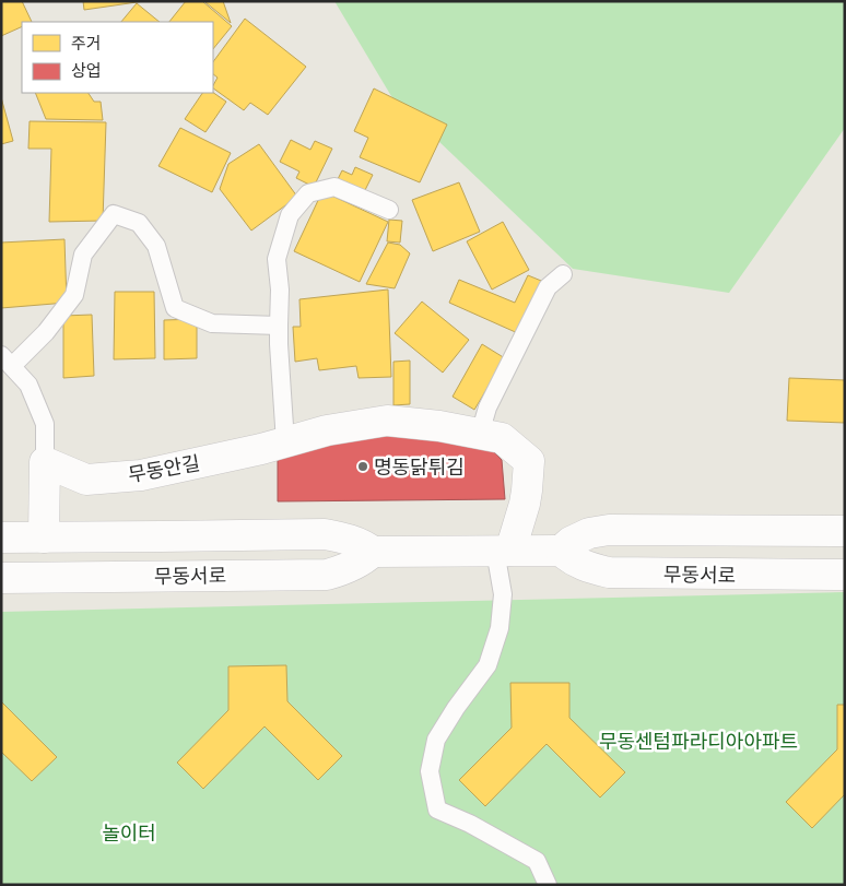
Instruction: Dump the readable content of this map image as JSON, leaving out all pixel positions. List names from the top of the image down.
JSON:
{
  "streets": {
    "main road": ["무동안길", "무동서로"]
  },
  "parks": ["무동센텀파라디아아파트", "놀이터"],
  "places": ["명동닭튀김"],
  "legend": ["주거", "상업"]
}
